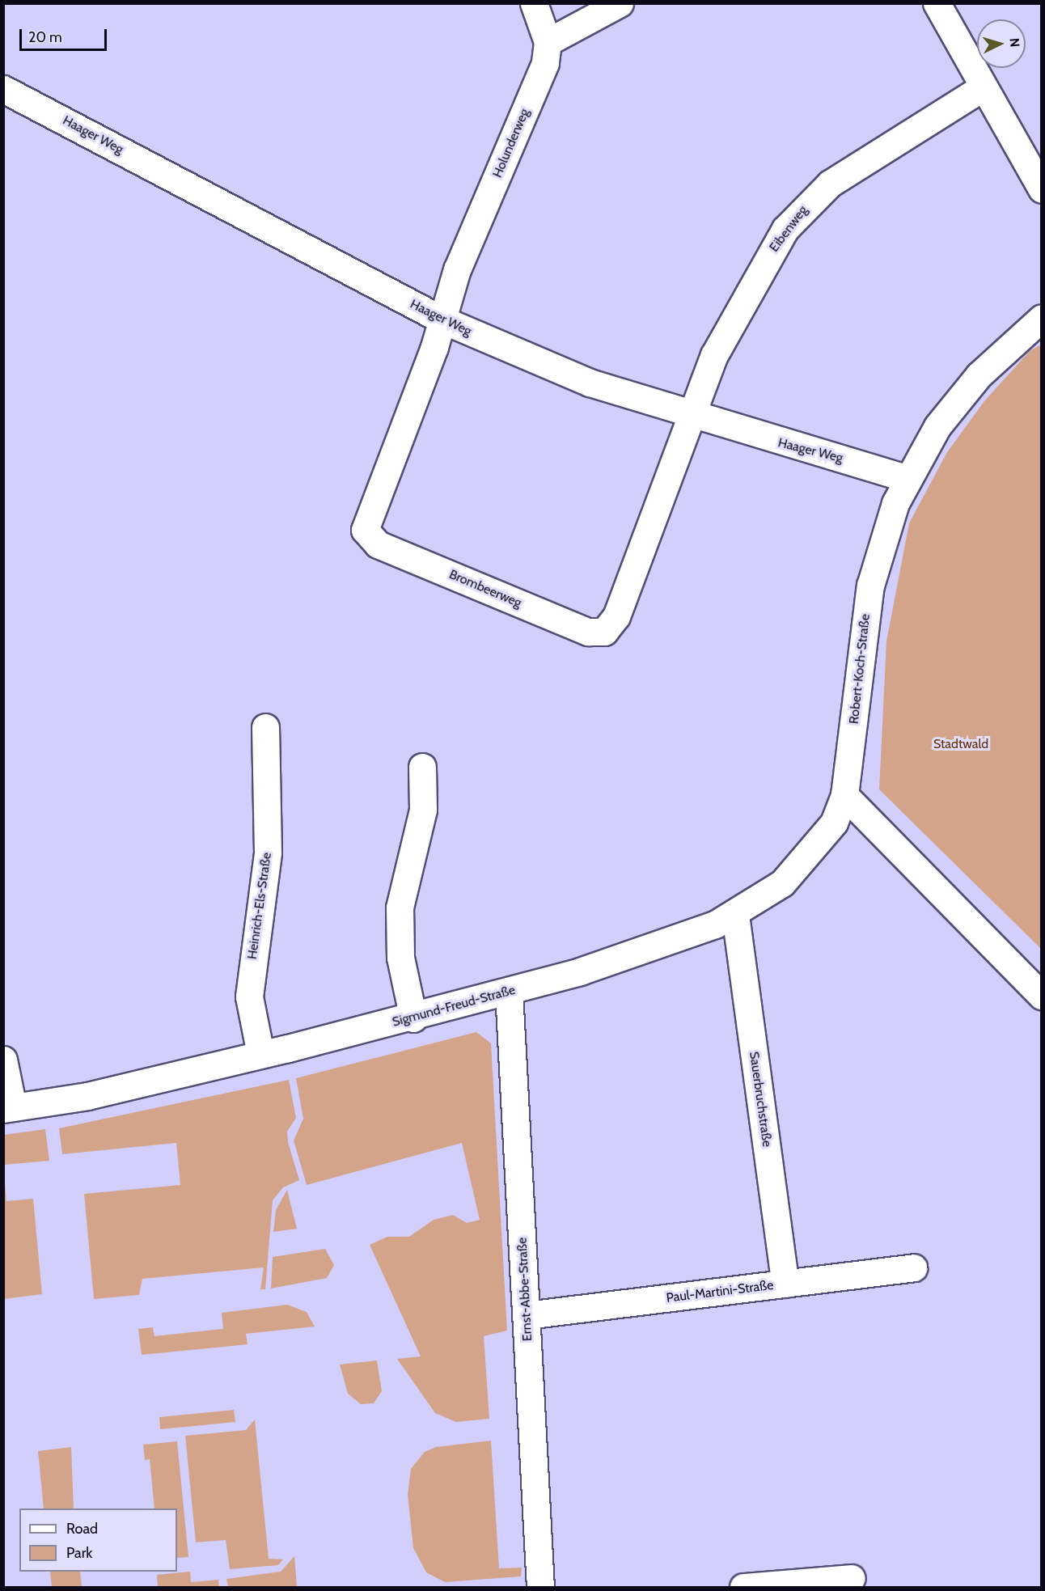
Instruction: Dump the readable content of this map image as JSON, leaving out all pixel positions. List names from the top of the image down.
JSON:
{
  "streets": {
    "street": [
      "Haager Weg",
      "Holunderweg",
      "Eibenweg",
      "Brombeerweg",
      "Robert-Koch-Straße",
      "Heinrich-Els-Straße",
      "Sigmund-Freud-Straße",
      "Sauerbruchstraße",
      "Ernst-Abbe-Straße",
      "Paul-Martini-Straße"
    ]
  },
  "crossings": [
    ["Haager Weg", "Holunderweg"],
    ["Haager Weg", "Eibenweg"],
    ["Haager Weg", "Brombeerweg"],
    ["Haager Weg", "Robert-Koch-Straße"],
    ["Holunderweg", "Brombeerweg"],
    ["Eibenweg", "Brombeerweg"],
    ["Robert-Koch-Straße", "Sigmund-Freud-Straße"],
    ["Heinrich-Els-Straße", "Sigmund-Freud-Straße"],
    ["Sigmund-Freud-Straße", "Sauerbruchstraße"],
    ["Sigmund-Freud-Straße", "Ernst-Abbe-Straße"],
    ["Sauerbruchstraße", "Paul-Martini-Straße"],
    ["Ernst-Abbe-Straße", "Paul-Martini-Straße"]
  ],
  "parks": ["Stadtwald"],
  "legend": ["Road", "Park"],
  "scale_bar": "20 m",
  "north": "right"
}
